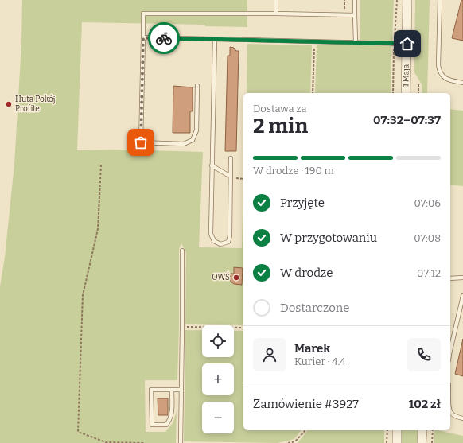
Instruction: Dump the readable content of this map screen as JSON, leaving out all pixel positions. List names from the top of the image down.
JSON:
{
  "streets": {
    "street": ["1 Maja"]
  },
  "places": ["Huta Pokój Profile", "OWŚ"],
  "page": {
    "heading": ["2 min", "Dostawa za", "07:32–07:37"],
    "panel": [
      "Marek",
      "Kurier · 4.4",
      "Zamówienie #3927",
      "102 zł"
    ],
    "bar": "W drodze · 190 m",
    "list": [
      ["Przyjęte", "07:06"],
      ["W przygotowaniu", "07:08"],
      ["W drodze", "07:12"],
      "Dostarczone"
    ],
    "map_buttons": ["+", "−"]
  }
}
